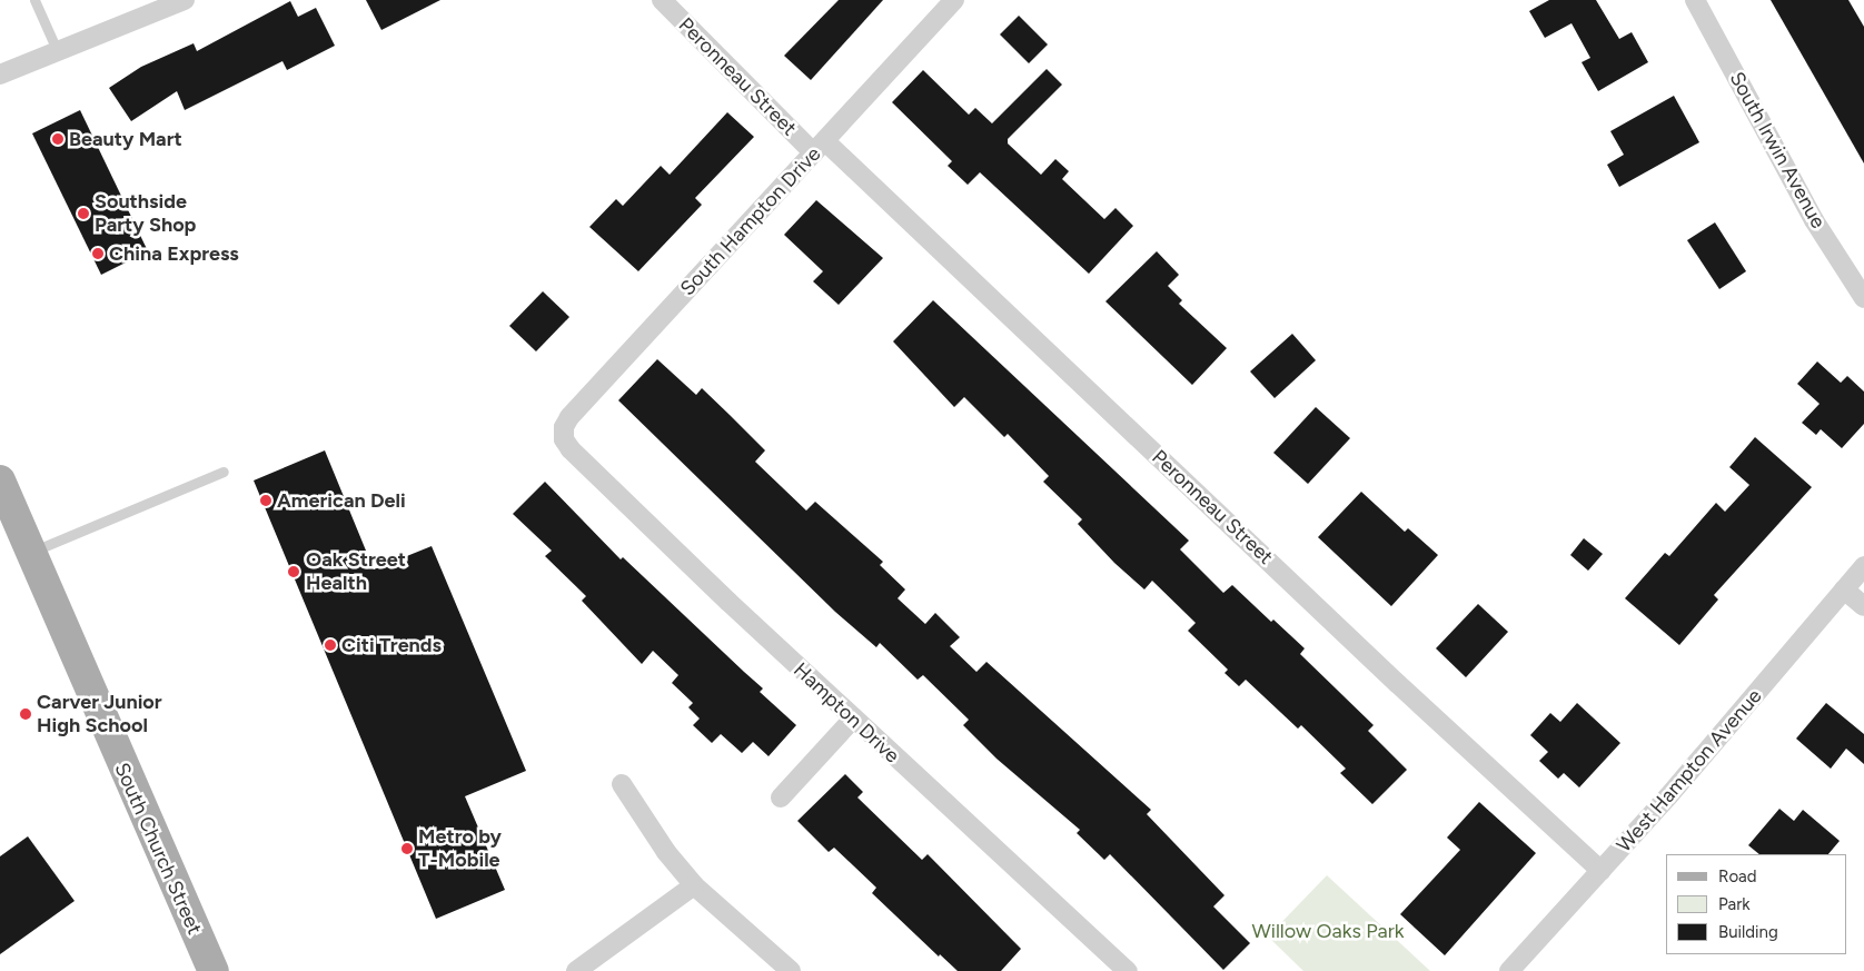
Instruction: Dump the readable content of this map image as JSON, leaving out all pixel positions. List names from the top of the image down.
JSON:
{
  "streets": {
    "main road": ["South Church Street"],
    "street": [
      "Peronneau Street",
      "South Irwin Avenue",
      "South Hampton Drive",
      "Hampton Drive",
      "West Hampton Avenue"
    ]
  },
  "crossings": [
    ["Peronneau Street", "South Hampton Drive"],
    ["Peronneau Street", "West Hampton Avenue"],
    ["South Hampton Drive", "Hampton Drive"]
  ],
  "parks": ["Willow Oaks Park"],
  "places": [
    "Beauty Mart",
    "Southside Party Shop",
    "China Express",
    "American Deli",
    "Oak Street Health",
    "Citi Trends",
    "Carver Junior High School",
    "Metro by T-Mobile"
  ],
  "legend": ["Road", "Park", "Building"]
}
